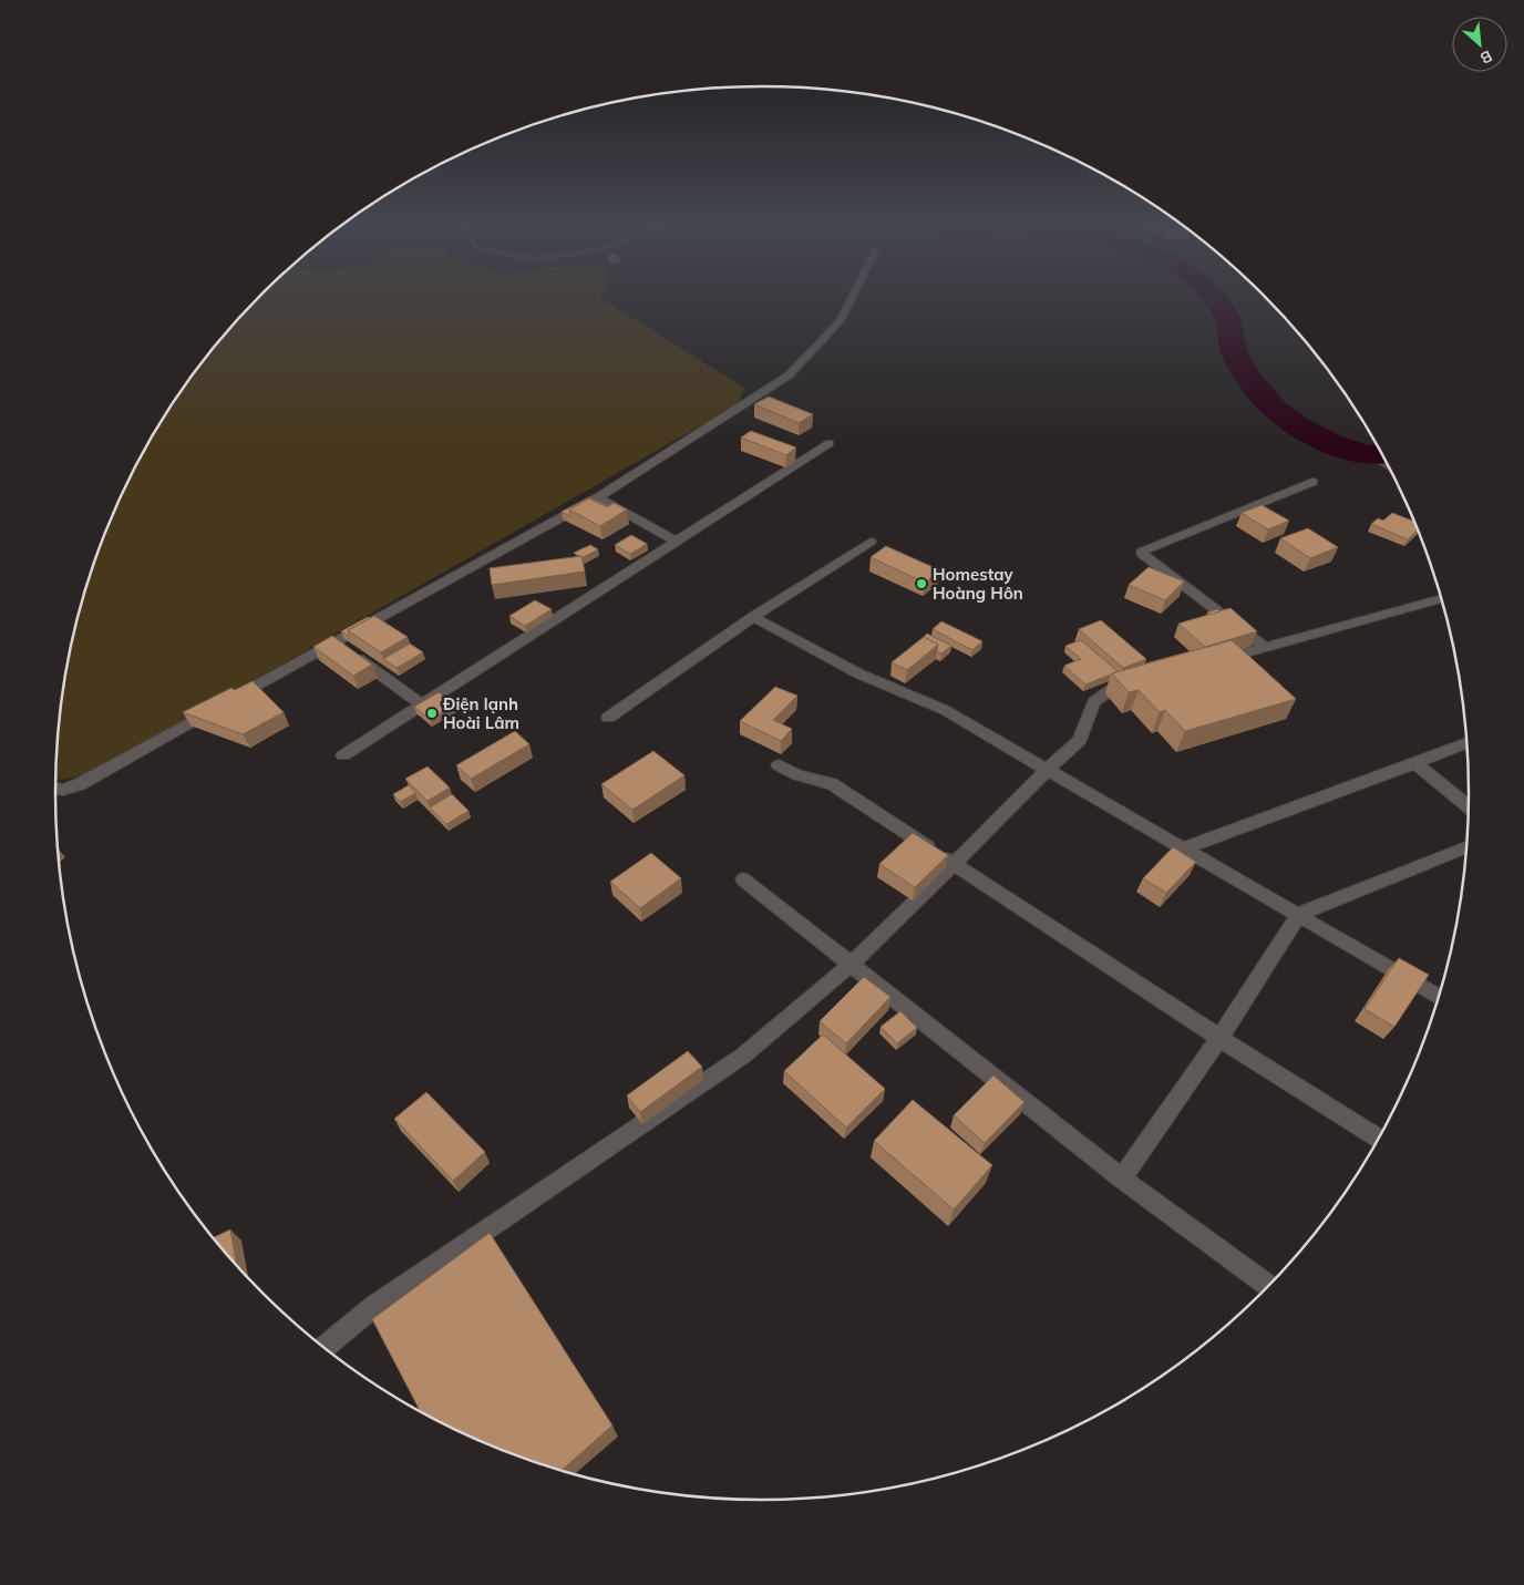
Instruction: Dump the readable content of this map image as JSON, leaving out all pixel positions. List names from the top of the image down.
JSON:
{
  "places": ["Homestay Hoàng Hôn", "Điện lạnh Hoài Lâm"],
  "north": "bottom right"
}
